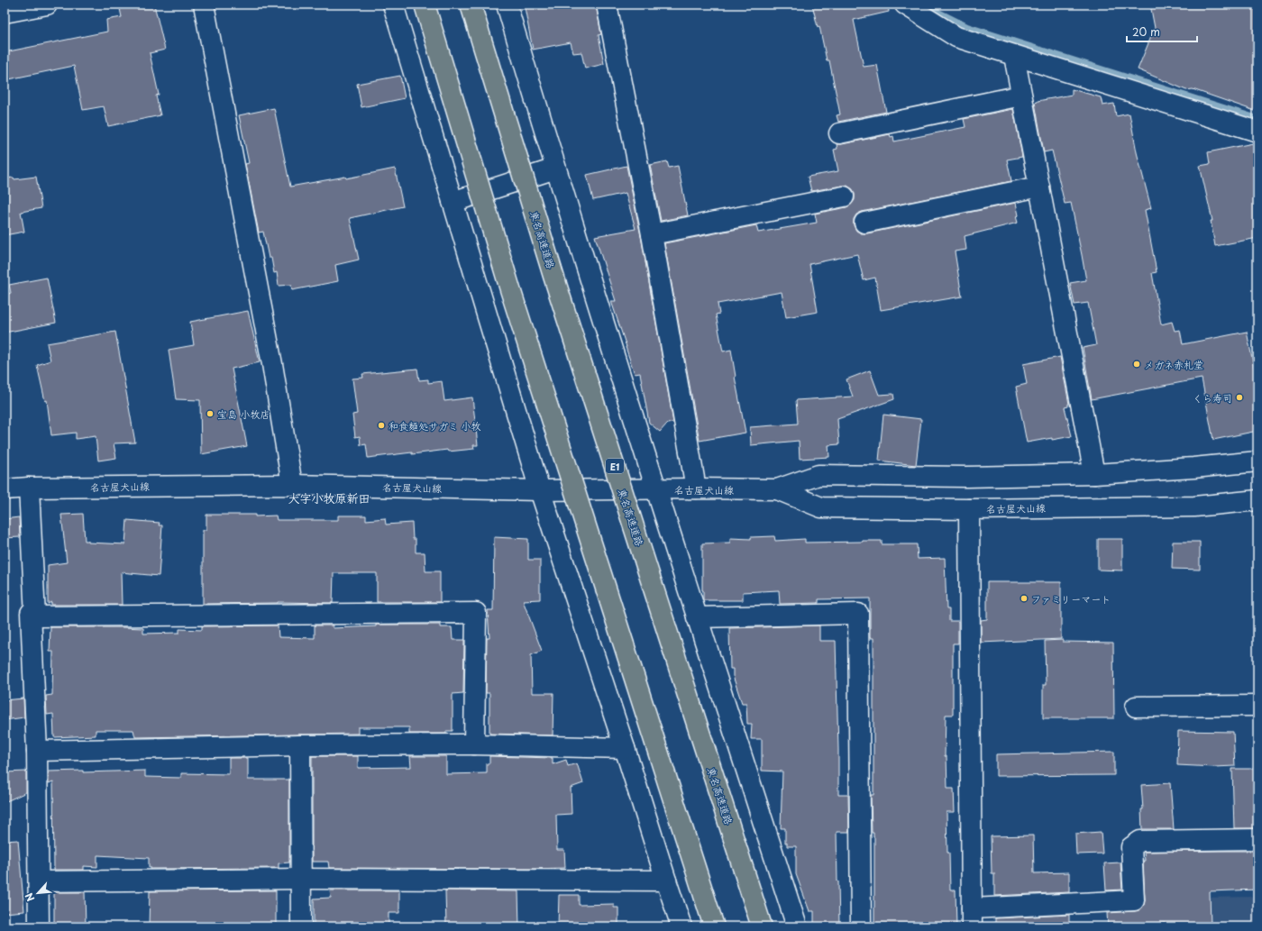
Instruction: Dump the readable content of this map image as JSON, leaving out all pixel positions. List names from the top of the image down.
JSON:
{
  "streets": {
    "highway": ["東名高速道路", "E1"],
    "street": ["名古屋犬山線"]
  },
  "districts": ["大字小牧原新田"],
  "places": [
    "メガネ赤札堂",
    "くら寿司",
    "宝島 小牧店",
    "和食麺処サガミ 小牧",
    "ファミリーマート"
  ],
  "scale_bar": "20 m",
  "north": "bottom left"
}
